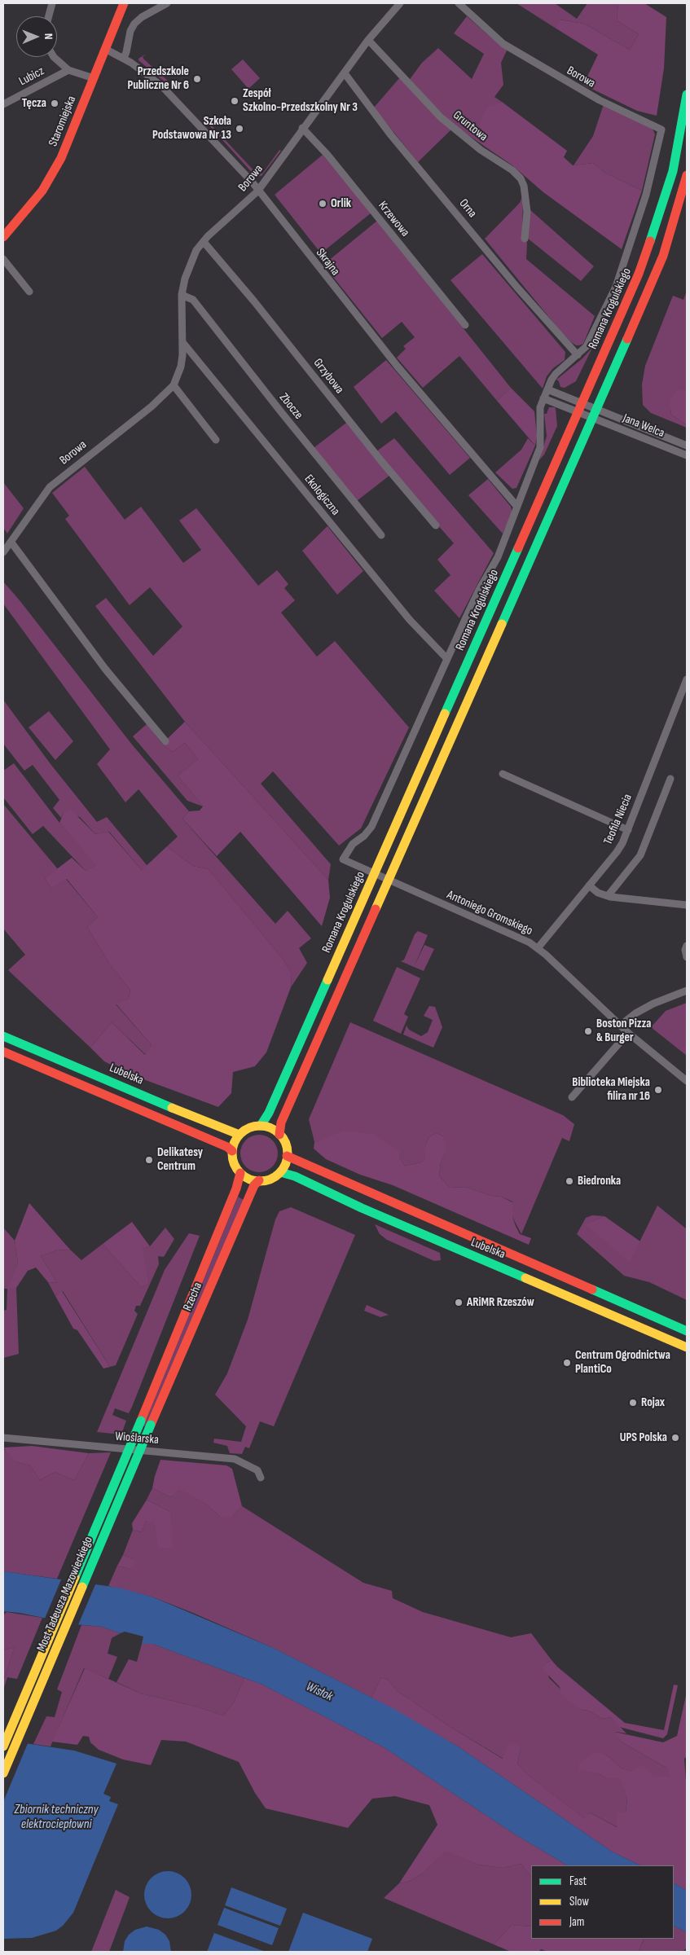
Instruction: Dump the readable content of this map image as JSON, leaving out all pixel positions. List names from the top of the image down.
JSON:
{
  "streets": {
    "main road": [
      "Staromiejska",
      "Romana Krogulskiego",
      "Lubelska",
      "Rzecha",
      "Most Tadeusza Mazowieckiego"
    ],
    "street": [
      "Lubicz",
      "Borowa",
      "Gruntowa",
      "Orna",
      "Krzewowa",
      "Skrajna",
      "Grzybowa",
      "Zbocze",
      "Jana Welca",
      "Ekologiczna",
      "Teofila Niecia",
      "Antoniego Gromskiego",
      "Wioślarska"
    ]
  },
  "crossings": [
    ["Borowa", "Gruntowa"],
    ["Borowa", "Orna"],
    ["Borowa", "Krzewowa"],
    ["Borowa", "Skrajna"],
    ["Borowa", "Grzybowa"],
    ["Borowa", "Zbocze"],
    ["Borowa", "Ekologiczna"],
    ["Staromiejska", "Skrajna"],
    ["Romana Krogulskiego", "Jana Welca"],
    ["Romana Krogulskiego", "Antoniego Gromskiego"],
    ["Romana Krogulskiego", "Lubelska"],
    ["Romana Krogulskiego", "Rzecha"],
    ["Ekologiczna", "Antoniego Gromskiego"],
    ["Teofila Niecia", "Antoniego Gromskiego"],
    ["Lubelska", "Rzecha"],
    ["Rzecha", "Most Tadeusza Mazowieckiego"]
  ],
  "water": ["Wisłok", "Zbiornik techniczny elektrociepłowni"],
  "places": [
    "Przedszkole Publiczne Nr 6",
    "Zespół Szkolno-Przedszkolny Nr 3",
    "Tęcza",
    "Szkoła Podstawowa Nr 13",
    "Orlik",
    "Boston Pizza & Burger",
    "Biblioteka Miejska filira nr 16",
    "Delikatesy Centrum",
    "Biedronka",
    "ARiMR Rzeszów",
    "Centrum Ogrodnictwa PlantiCo",
    "Rojax",
    "UPS Polska"
  ],
  "legend": ["Fast", "Slow", "Jam"],
  "north": "right"
}
